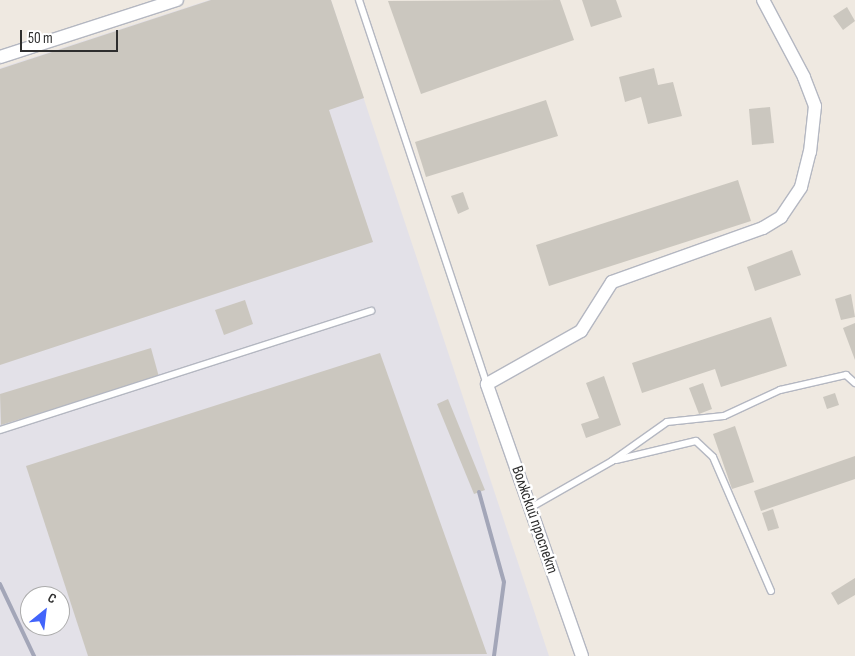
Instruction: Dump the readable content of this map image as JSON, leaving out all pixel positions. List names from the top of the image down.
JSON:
{
  "streets": {
    "street": ["Волжский проспект"]
  },
  "scale_bar": "50 m",
  "north": "top right"
}
